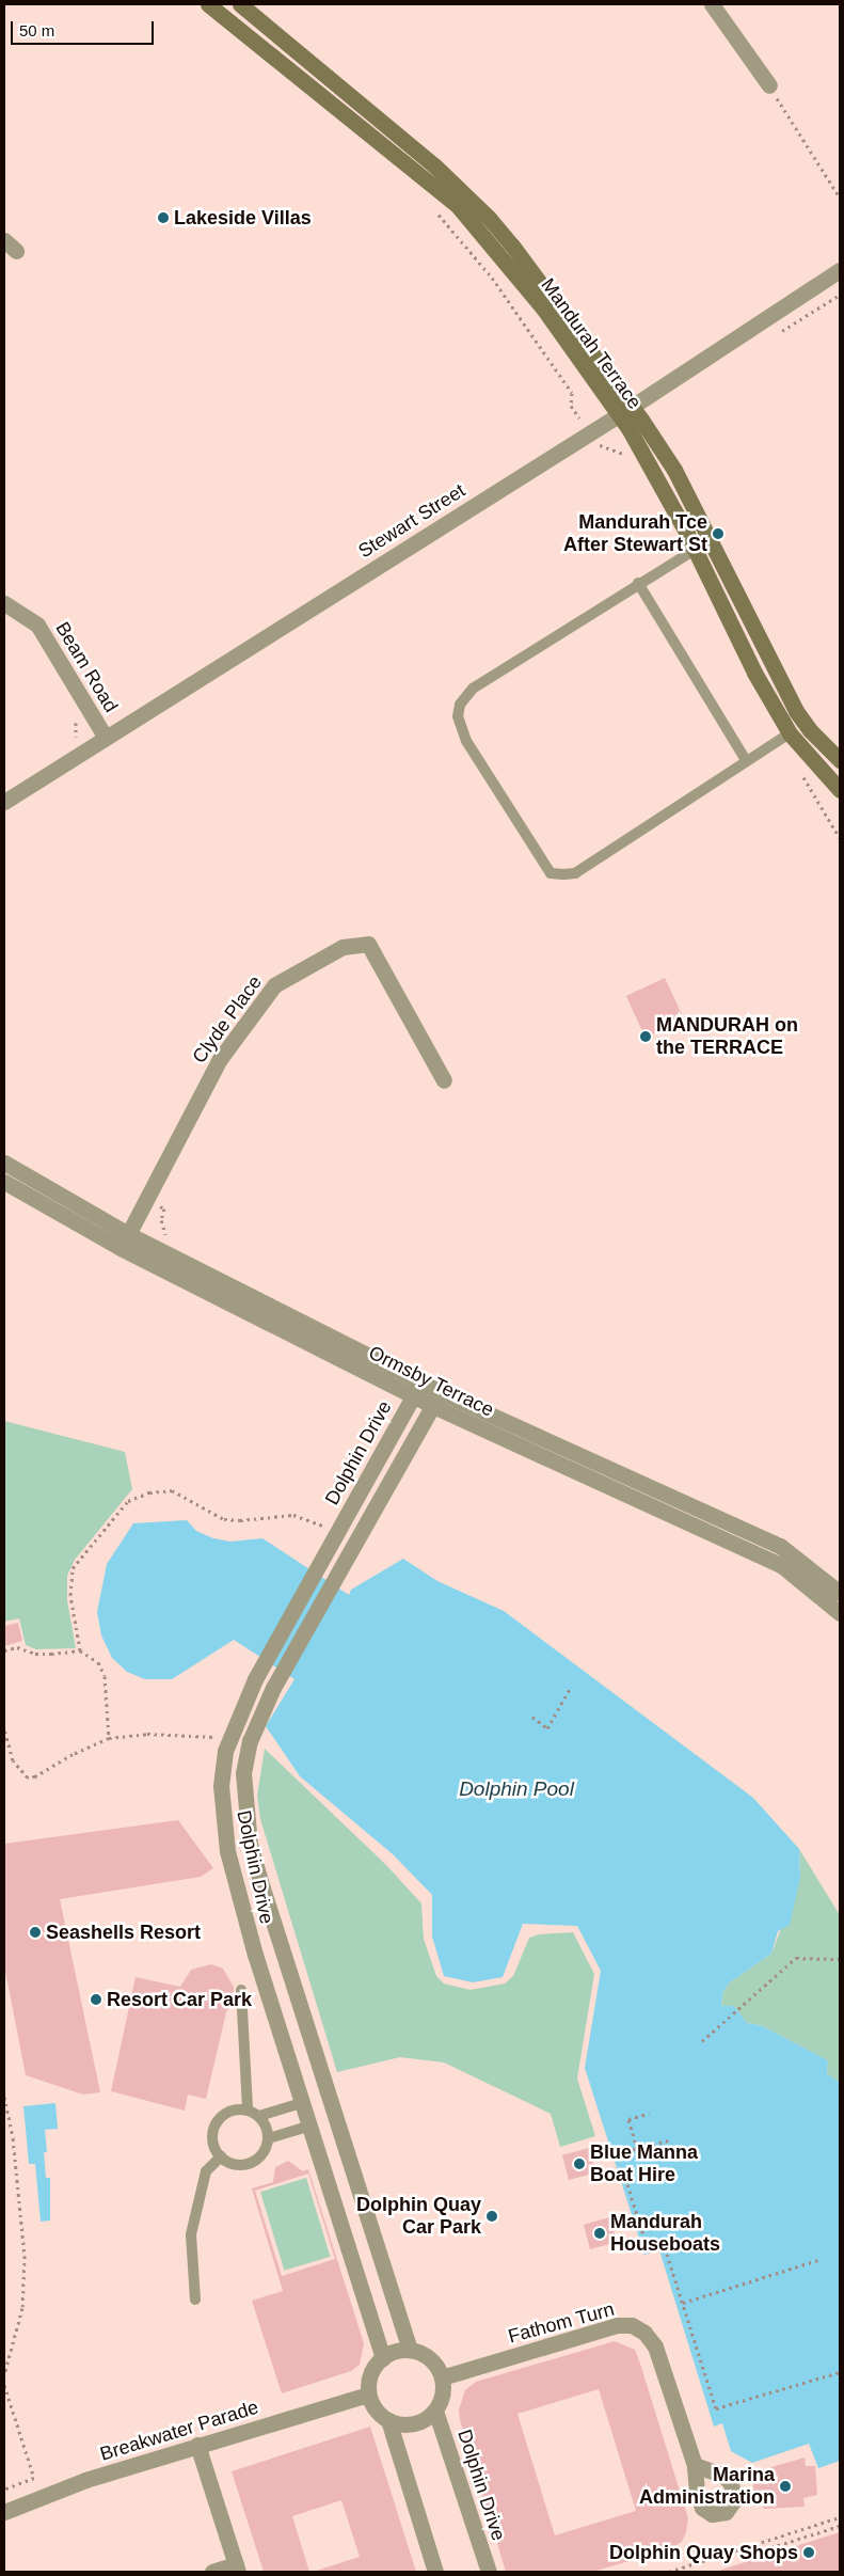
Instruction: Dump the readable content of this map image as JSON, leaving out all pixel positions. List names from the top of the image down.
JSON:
{
  "streets": {
    "main road": ["Mandurah Terrace"],
    "street": [
      "Stewart Street",
      "Beam Road",
      "Clyde Place",
      "Ormsby Terrace",
      "Dolphin Drive",
      "Fathom Turn",
      "Breakwater Parade"
    ]
  },
  "crossings": [
    ["Mandurah Terrace", "Stewart Street"],
    ["Stewart Street", "Beam Road"],
    ["Clyde Place", "Ormsby Terrace"],
    ["Ormsby Terrace", "Dolphin Drive"],
    ["Dolphin Drive", "Fathom Turn"],
    ["Dolphin Drive", "Breakwater Parade"],
    ["Fathom Turn", "Breakwater Parade"]
  ],
  "water": ["Dolphin Pool"],
  "places": [
    "Lakeside Villas",
    "Mandurah Tce After Stewart St",
    "MANDURAH on the TERRACE",
    "Seashells Resort",
    "Resort Car Park",
    "Blue Manna Boat Hire",
    "Dolphin Quay Car Park",
    "Mandurah Houseboats",
    "Marina Administration",
    "Dolphin Quay Shops"
  ],
  "scale_bar": "50 m"
}
